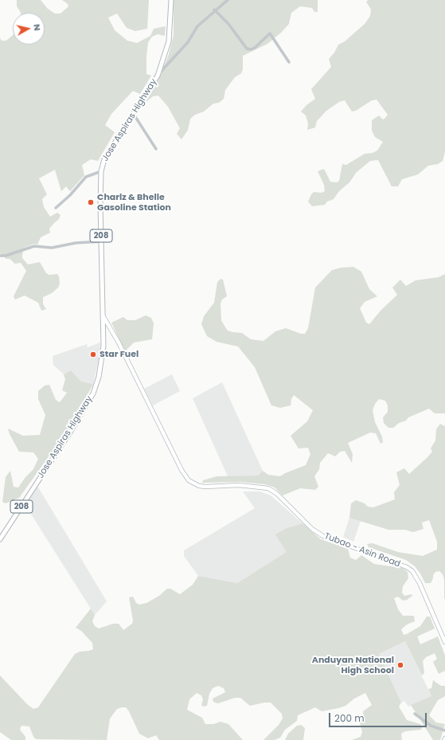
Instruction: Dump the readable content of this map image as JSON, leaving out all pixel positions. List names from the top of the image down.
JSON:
{
  "streets": {
    "main road": ["Jose Aspiras Highway", "208", "Tubao - Asin Road"]
  },
  "crossings": [
    ["Jose Aspiras Highway", "Tubao - Asin Road"]
  ],
  "places": ["Charlz & Bhelle Gasoline Station", "Star Fuel", "Anduyan National High School"],
  "scale_bar": "200 m",
  "north": "right"
}
